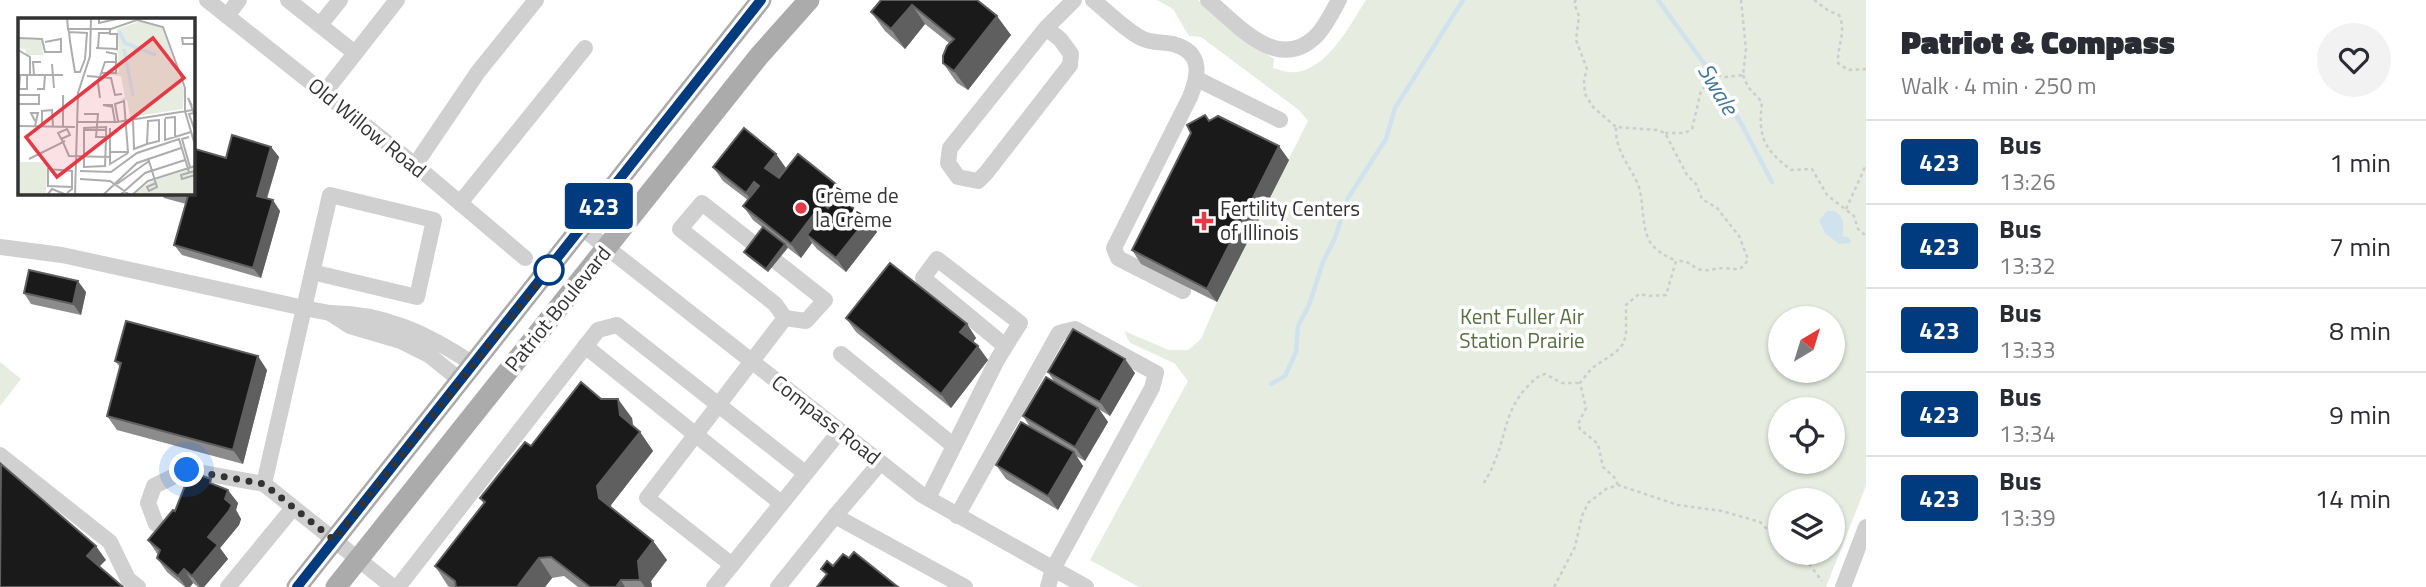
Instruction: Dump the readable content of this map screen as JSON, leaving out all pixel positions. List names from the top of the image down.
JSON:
{
  "streets": {
    "main road": ["Patriot Boulevard"],
    "street": ["Old Willow Road", "Compass Road"]
  },
  "crossings": [
    ["Patriot Boulevard", "Compass Road"]
  ],
  "water": ["Swale"],
  "parks": ["Kent Fuller Air Station Prairie"],
  "places": {
    "other": ["Crème de la Crème"],
    "health": ["Fertility Centers of Illinois"]
  },
  "lines": ["bus line 423"],
  "north": "top right",
  "page": {
    "on_map": "423",
    "heading": ["Patriot & Compass", "Walk · 4 min · 250 m"],
    "list": [
      {
        "mark": "423",
        "name": "Bus",
        "note": "13:26",
        "value": "1 min"
      },
      {
        "mark": "423",
        "name": "Bus",
        "note": "13:32",
        "value": "7 min"
      },
      {
        "mark": "423",
        "name": "Bus",
        "note": "13:33",
        "value": "8 min"
      },
      {
        "mark": "423",
        "name": "Bus",
        "note": "13:34",
        "value": "9 min"
      },
      {
        "mark": "423",
        "name": "Bus",
        "note": "13:39",
        "value": "14 min"
      }
    ]
  }
}
